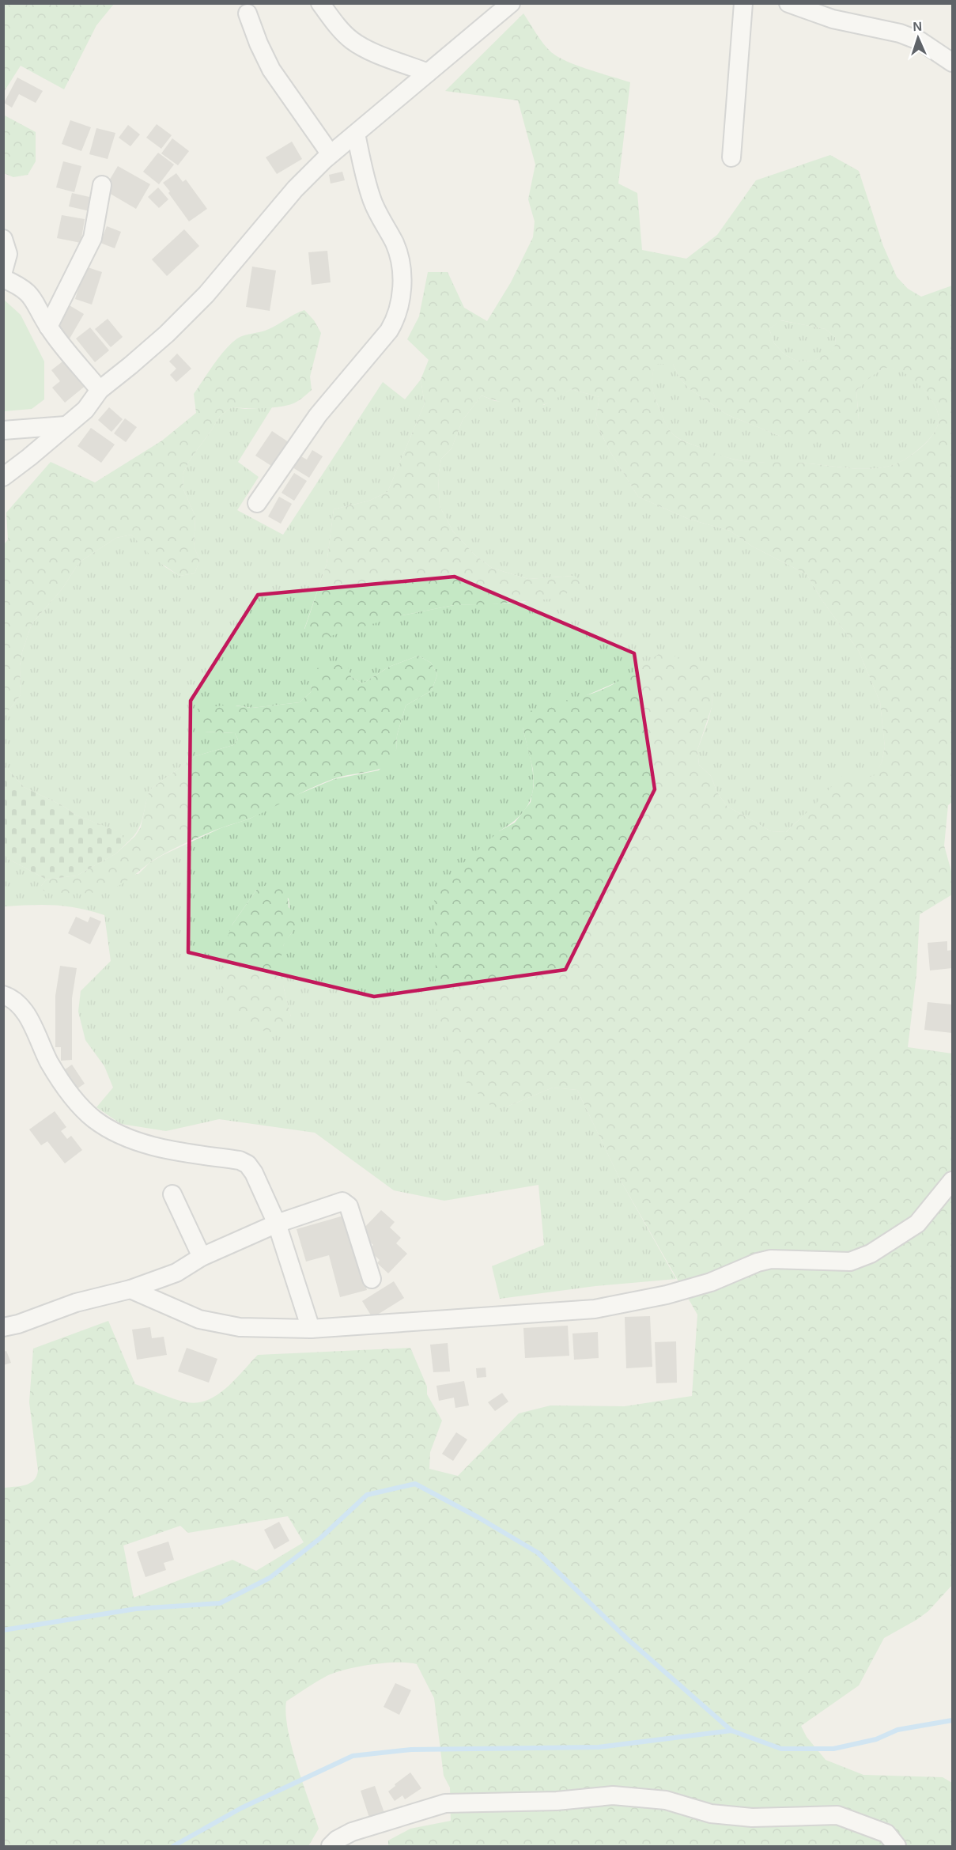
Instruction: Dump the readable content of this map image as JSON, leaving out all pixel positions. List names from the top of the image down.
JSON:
{
  "north": "top"
}
